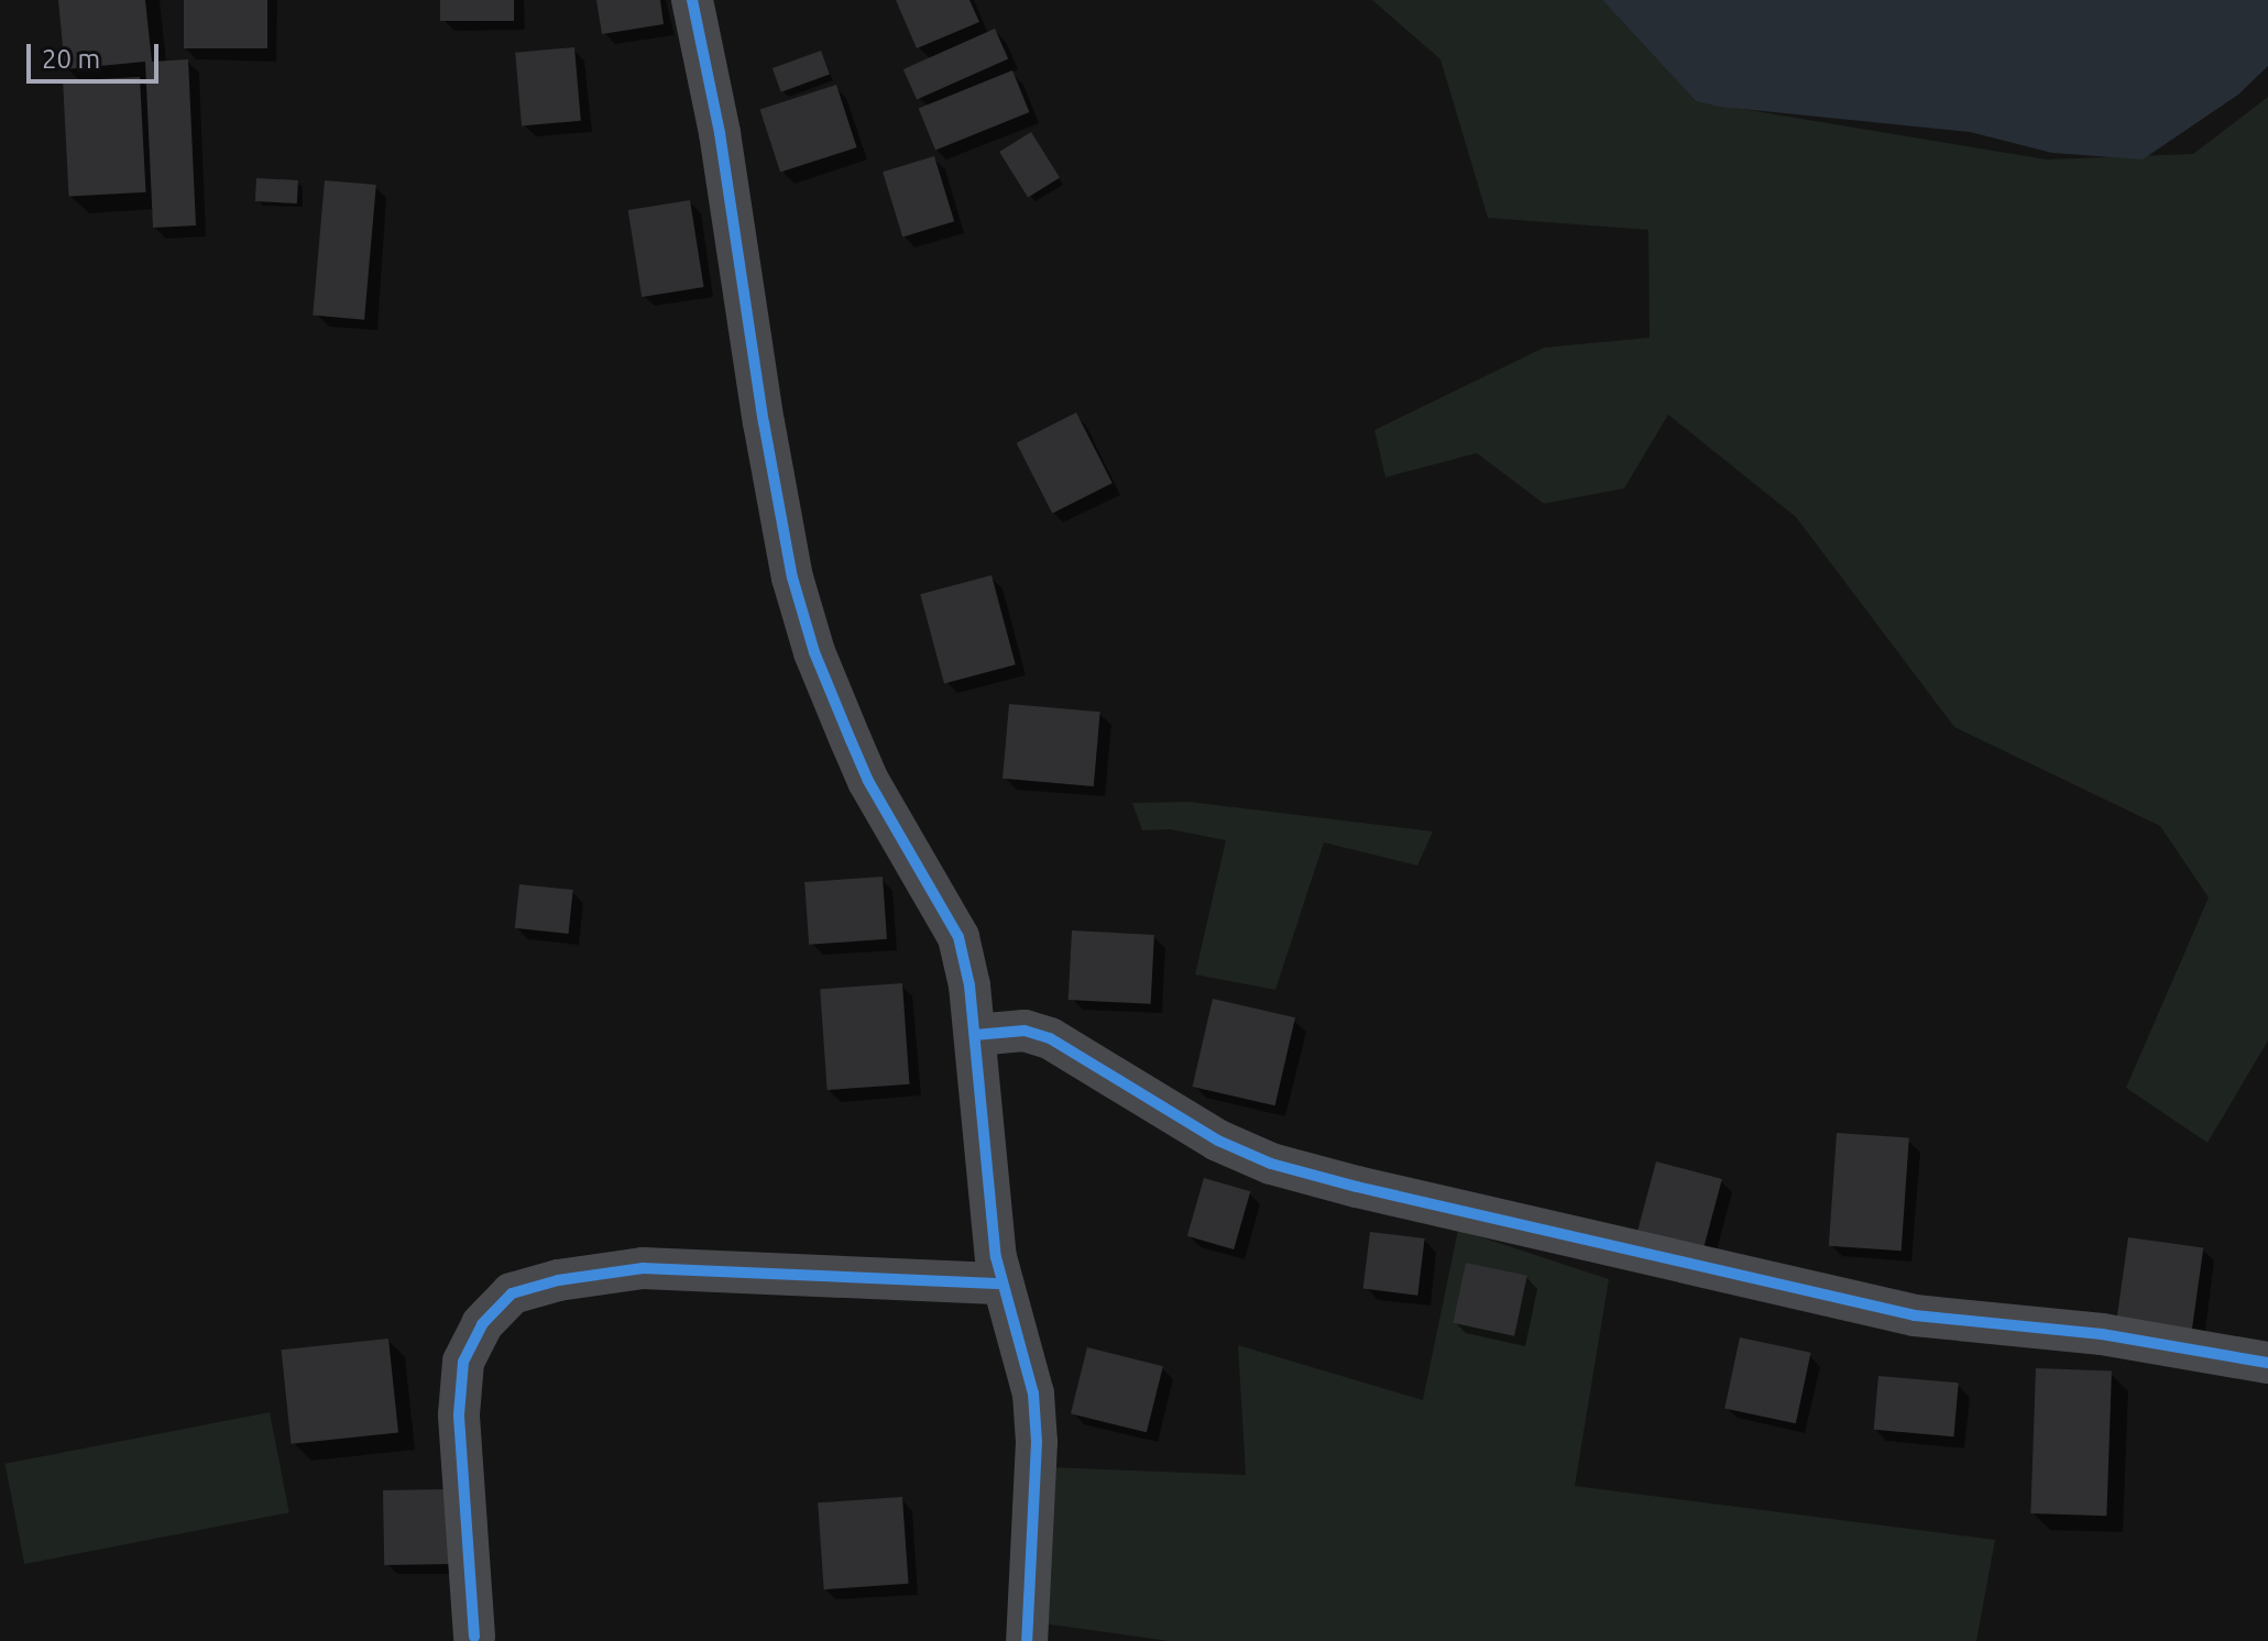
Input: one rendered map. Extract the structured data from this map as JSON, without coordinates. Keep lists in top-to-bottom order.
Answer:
{
  "scale_bar": "20 m"
}
